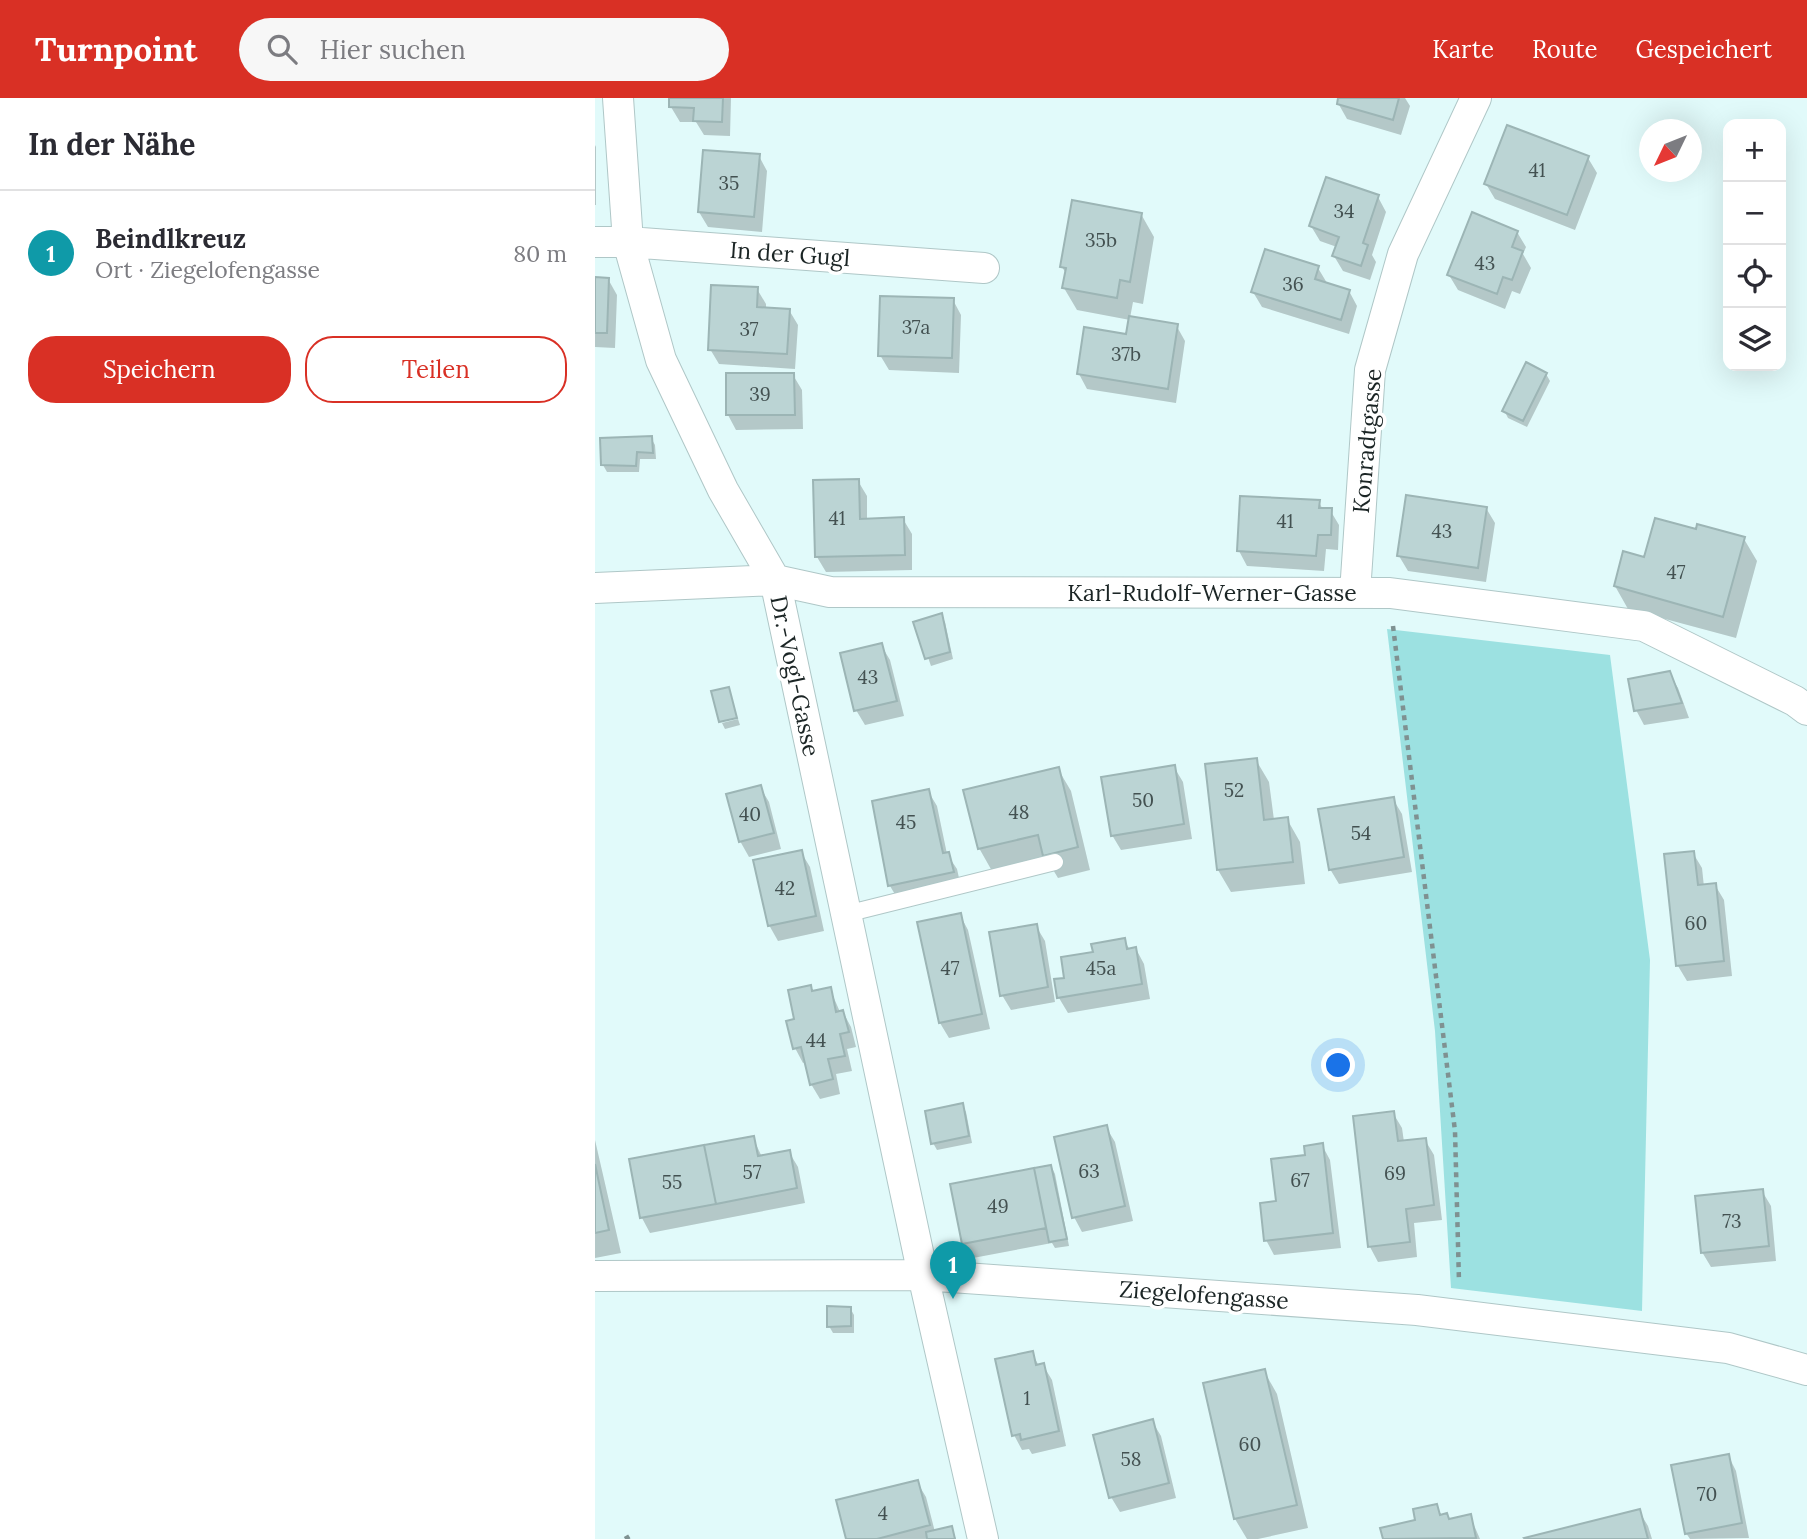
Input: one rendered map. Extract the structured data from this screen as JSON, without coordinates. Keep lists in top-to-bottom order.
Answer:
{
  "streets": {
    "street": [
      "In der Gugl",
      "Konradtgasse",
      "Karl-Rudolf-Werner-Gasse",
      "Dr.-Vogl-Gasse",
      "Ziegelofengasse"
    ]
  },
  "crossings": [
    ["In der Gugl", "Dr.-Vogl-Gasse"],
    ["Konradtgasse", "Karl-Rudolf-Werner-Gasse"],
    ["Karl-Rudolf-Werner-Gasse", "Dr.-Vogl-Gasse"],
    ["Dr.-Vogl-Gasse", "Ziegelofengasse"]
  ],
  "house_numbers": [
    "41",
    "35",
    "34",
    "35b",
    "43",
    "36",
    "37a",
    "37",
    "37b",
    "39",
    "41",
    "41",
    "43",
    "47",
    "43",
    "52",
    "50",
    "48",
    "40",
    "45",
    "54",
    "42",
    "60",
    "47",
    "45a",
    "44",
    "63",
    "57",
    "69",
    "67",
    "55",
    "49",
    "73",
    "1",
    "60",
    "58",
    "70",
    "4"
  ],
  "north": "bottom left",
  "page": {
    "header": "Turnpoint",
    "search": "Hier suchen",
    "nav": ["Karte", "Route", "Gespeichert"],
    "heading": "In der Nähe",
    "map_buttons": ["+", "−"],
    "list": [
      {
        "mark": "1",
        "name": "Beindlkreuz",
        "note": "Ort · Ziegelofengasse",
        "value": "80 m"
      }
    ],
    "buttons": ["Speichern", "Teilen"],
    "pins": "1"
  }
}
